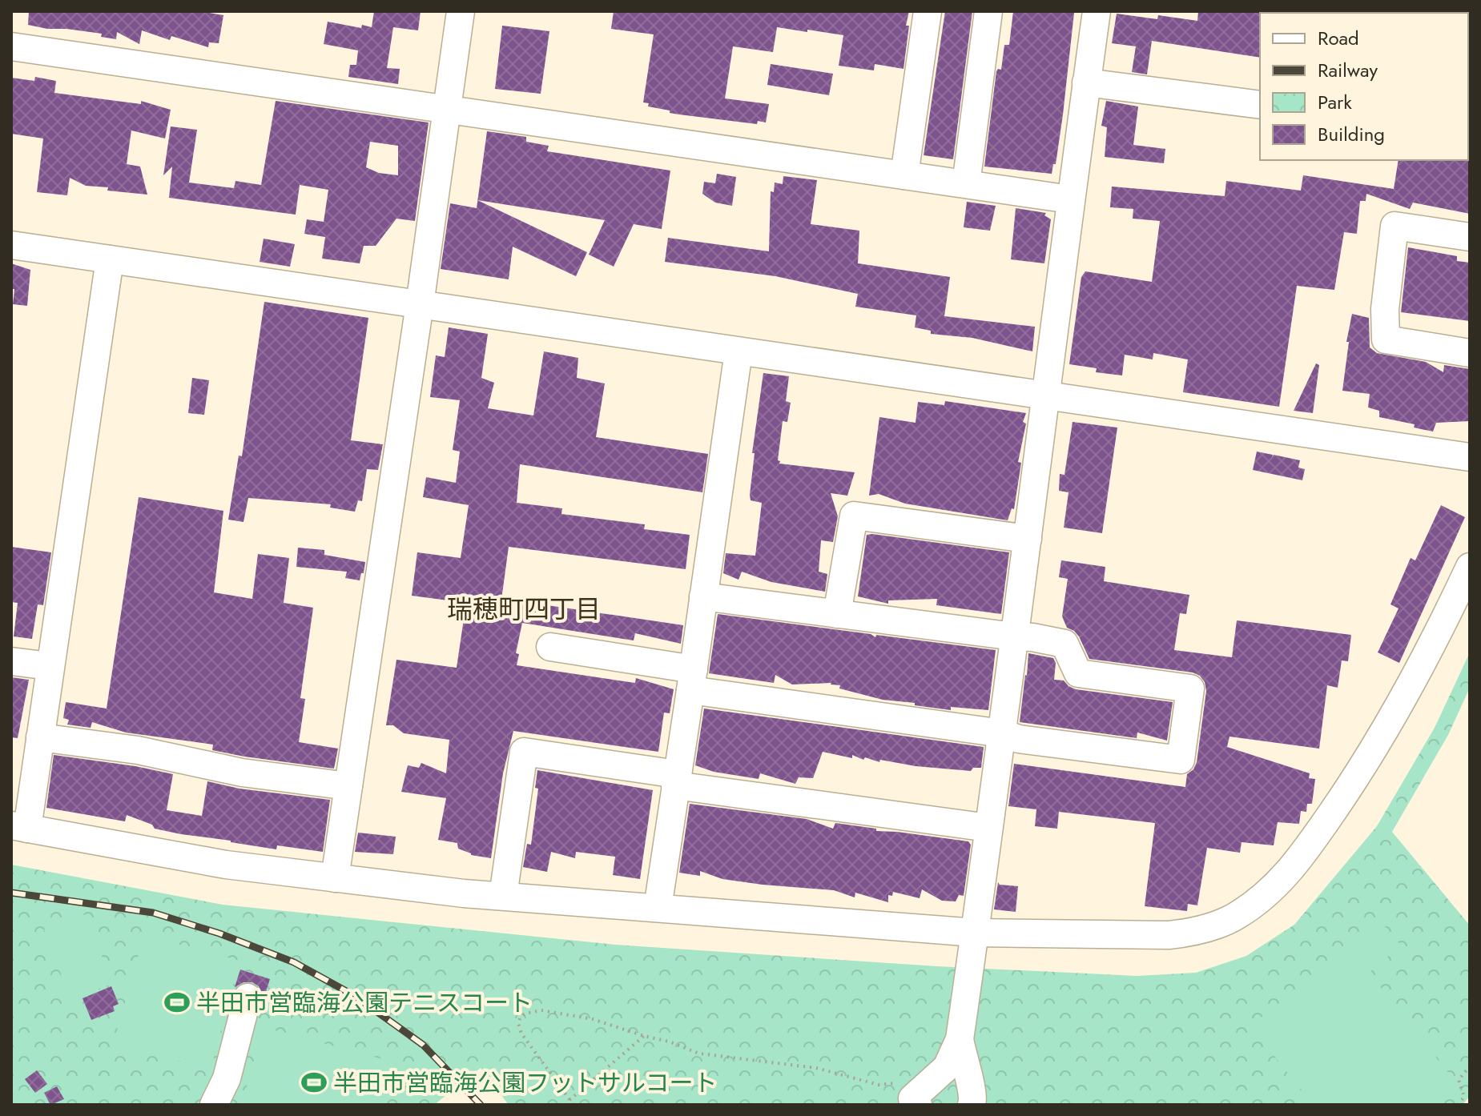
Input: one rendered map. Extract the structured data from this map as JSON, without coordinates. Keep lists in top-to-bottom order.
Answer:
{
  "districts": ["瑞穂町四丁目"],
  "places": {
    "sports": ["半田市営臨海公園テニスコート", "半田市営臨海公園フットサルコート"]
  },
  "legend": [
    "Road",
    "Railway",
    "Park",
    "Building"
  ]
}
